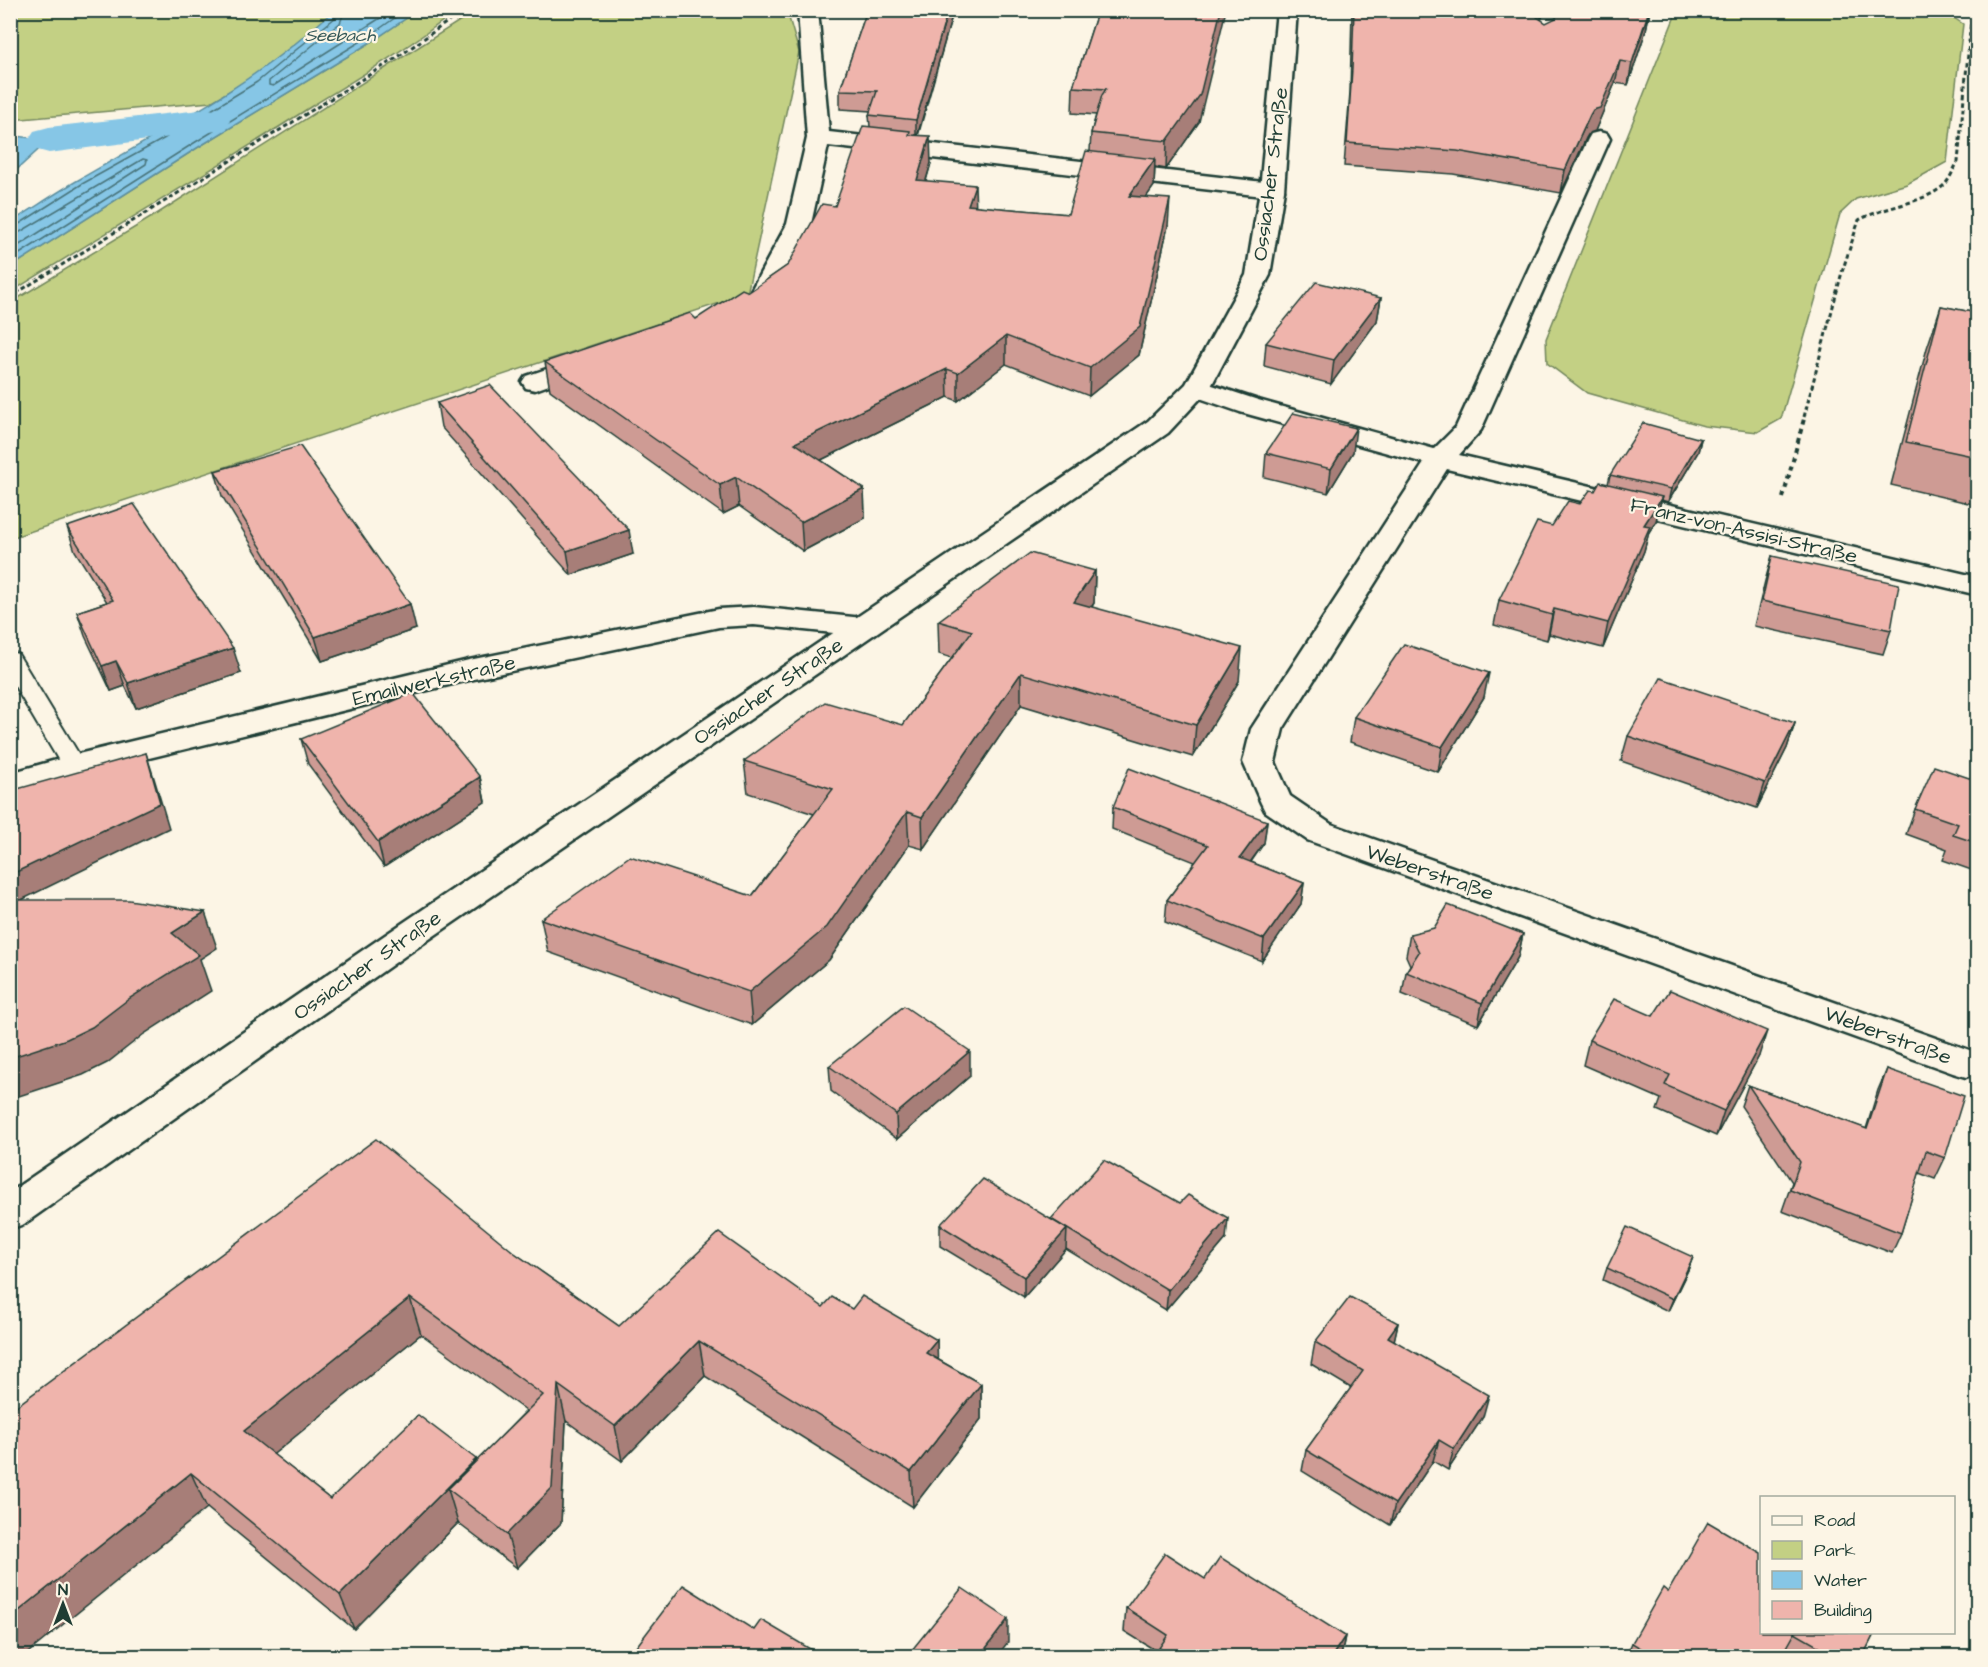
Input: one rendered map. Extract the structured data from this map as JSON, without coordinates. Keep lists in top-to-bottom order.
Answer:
{
  "streets": {
    "street": [
      "Ossiacher Straße",
      "Franz-von-Assisi-Straße",
      "Emailwerkstraße",
      "Weberstraße"
    ]
  },
  "crossings": [
    ["Ossiacher Straße", "Franz-von-Assisi-Straße"],
    ["Ossiacher Straße", "Emailwerkstraße"],
    ["Franz-von-Assisi-Straße", "Weberstraße"]
  ],
  "water": ["Seebach"],
  "legend": [
    "Road",
    "Park",
    "Water",
    "Building"
  ],
  "north": "top"
}
